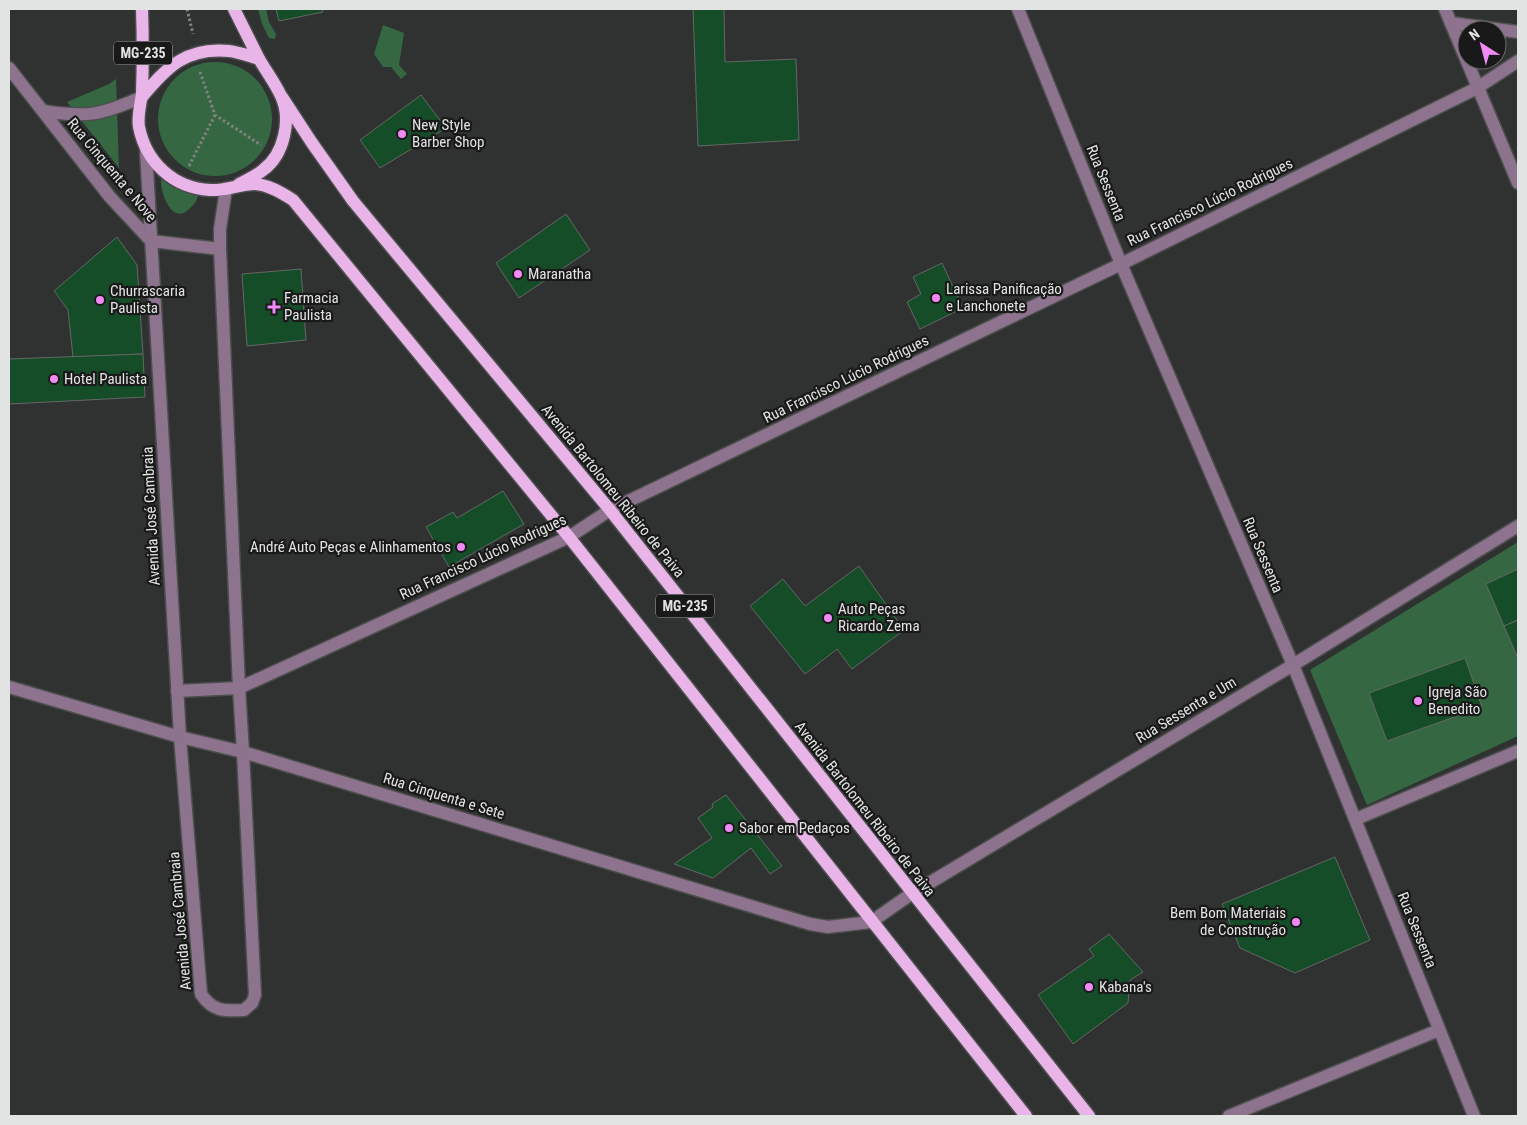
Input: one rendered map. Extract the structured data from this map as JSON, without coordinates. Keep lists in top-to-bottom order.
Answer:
{
  "streets": {
    "main road": ["MG-235", "Avenida Bartolomeu Ribeiro de Paiva"],
    "street": [
      "Rua Cinquenta e Nove",
      "Rua Sessenta",
      "Rua Francisco Lúcio Rodrigues",
      "Avenida José Cambraia",
      "Rua Sessenta e Um",
      "Rua Cinquenta e Sete"
    ]
  },
  "crossings": [
    ["MG-235", "Rua Cinquenta e Nove"],
    ["MG-235", "Rua Francisco Lúcio Rodrigues"],
    ["MG-235", "Avenida Bartolomeu Ribeiro de Paiva"],
    ["MG-235", "Avenida José Cambraia"],
    ["MG-235", "Rua Sessenta e Um"],
    ["MG-235", "Rua Cinquenta e Sete"],
    ["Rua Cinquenta e Nove", "Avenida Bartolomeu Ribeiro de Paiva"],
    ["Rua Cinquenta e Nove", "Avenida José Cambraia"],
    ["Rua Sessenta", "Rua Francisco Lúcio Rodrigues"],
    ["Rua Sessenta", "Rua Sessenta e Um"],
    ["Rua Francisco Lúcio Rodrigues", "Avenida Bartolomeu Ribeiro de Paiva"],
    ["Rua Francisco Lúcio Rodrigues", "Avenida José Cambraia"],
    ["Avenida Bartolomeu Ribeiro de Paiva", "Avenida José Cambraia"],
    ["Avenida Bartolomeu Ribeiro de Paiva", "Rua Sessenta e Um"],
    ["Avenida José Cambraia", "Rua Cinquenta e Sete"],
    ["Rua Sessenta e Um", "Rua Cinquenta e Sete"]
  ],
  "places": {
    "other": [
      "New Style Barber Shop",
      "Maranatha",
      "Larissa Panificação e Lanchonete",
      "Churrascaria Paulista",
      "Hotel Paulista",
      "André Auto Peças e Alinhamentos",
      "Auto Peças Ricardo Zema",
      "Igreja São Benedito",
      "Sabor em Pedaços",
      "Bem Bom Materiais de Construção",
      "Kabana's"
    ],
    "health": ["Farmacia Paulista"]
  },
  "north": "top left"
}
